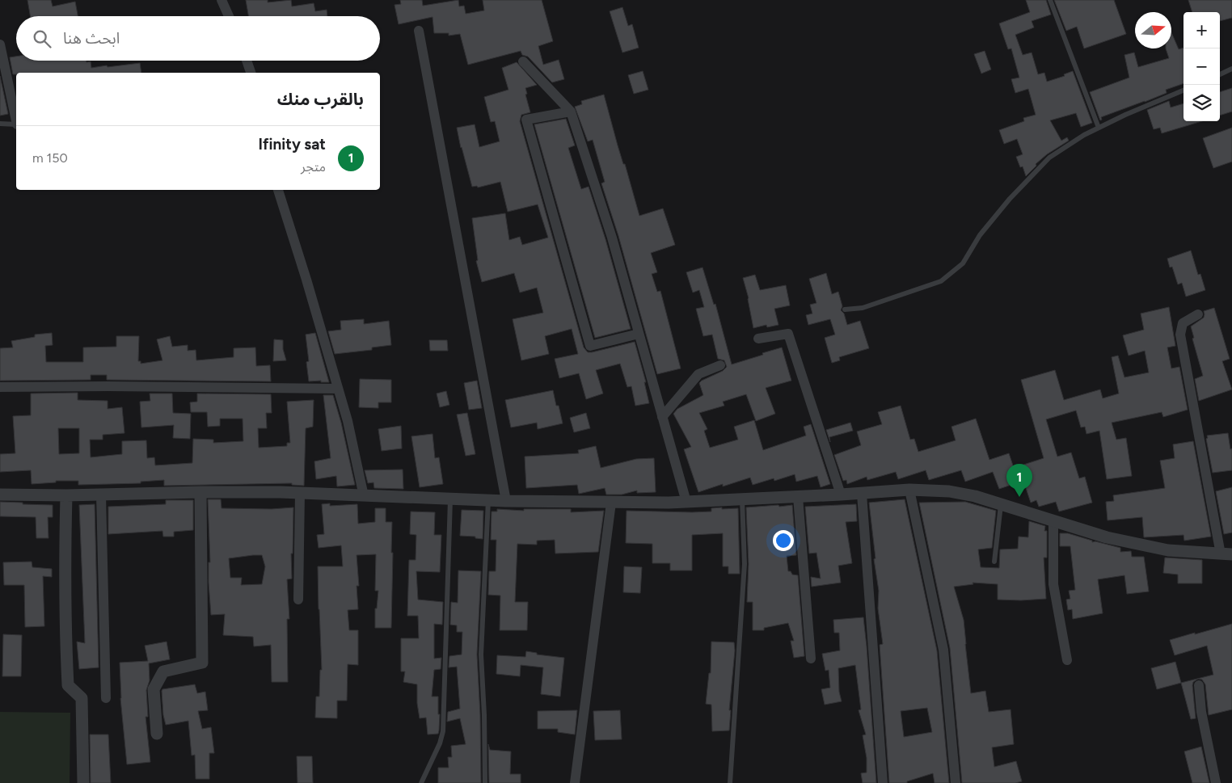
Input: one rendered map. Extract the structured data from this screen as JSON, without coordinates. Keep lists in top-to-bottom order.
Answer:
{
  "north": "right",
  "page": {
    "map_buttons": ["+", "−"],
    "search": "ابحث هنا",
    "heading": "بالقرب منك",
    "list": [
      {
        "mark": "1",
        "name": "Ifinity sat",
        "note": "متجر",
        "value": "150 m"
      }
    ],
    "pins": "1"
  }
}
